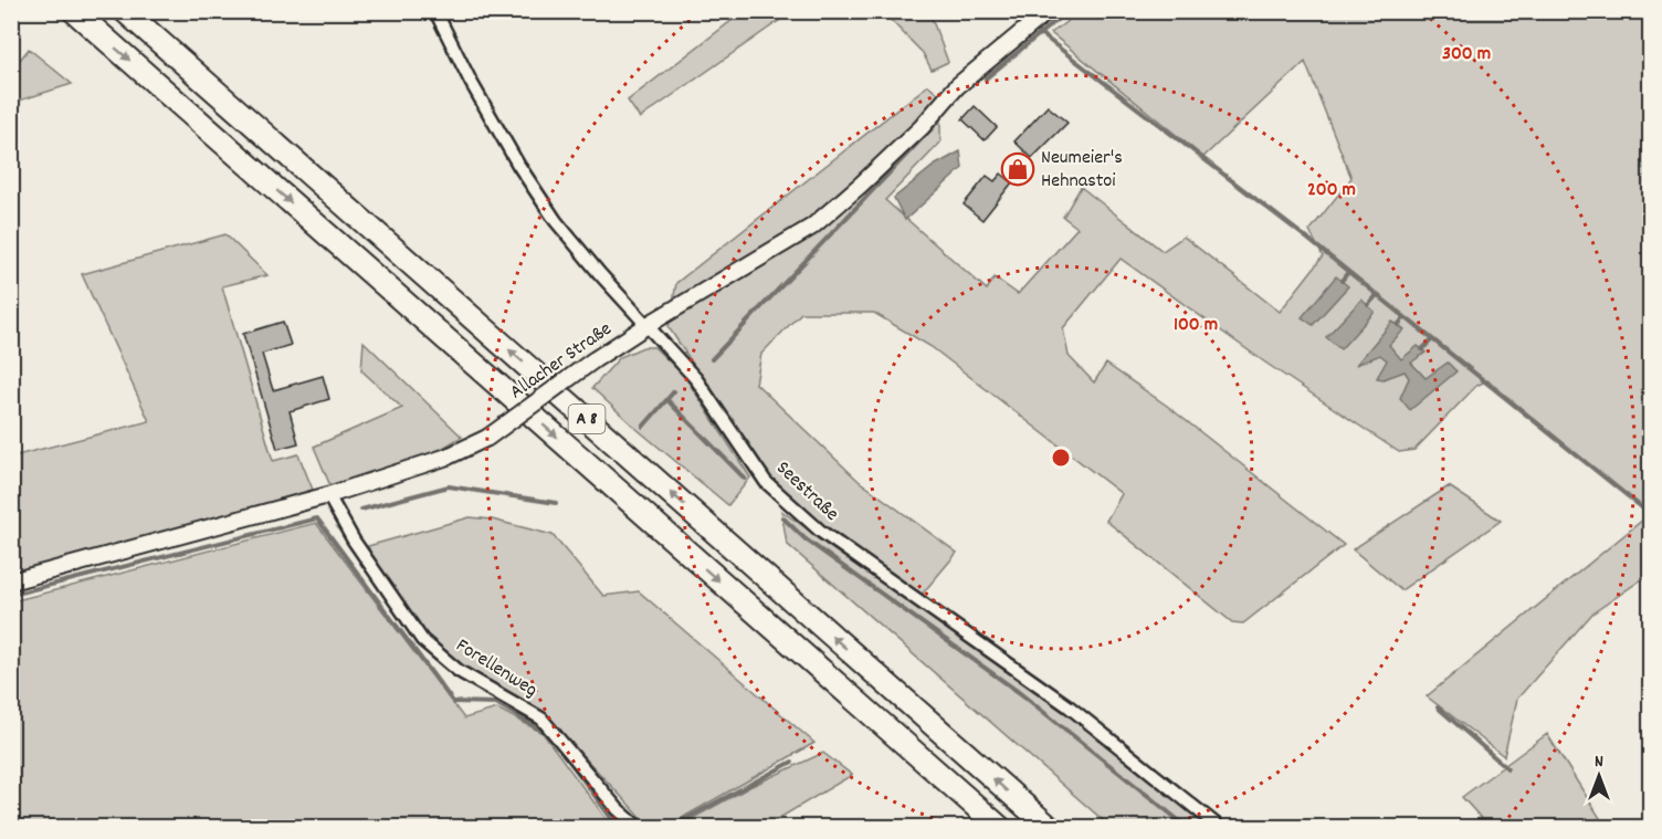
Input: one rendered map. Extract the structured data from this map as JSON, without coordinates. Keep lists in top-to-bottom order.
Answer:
{
  "streets": {
    "highway": ["A 8"],
    "street": ["Allacher Straße", "Seestraße", "Forellenweg"]
  },
  "crossings": [
    ["Allacher Straße", "Seestraße"],
    ["Allacher Straße", "Forellenweg"]
  ],
  "places": {
    "shop": ["Neumeier's Hehnastoi"]
  },
  "north": "top",
  "rings": ["300 m", "200 m", "100 m"]
}
